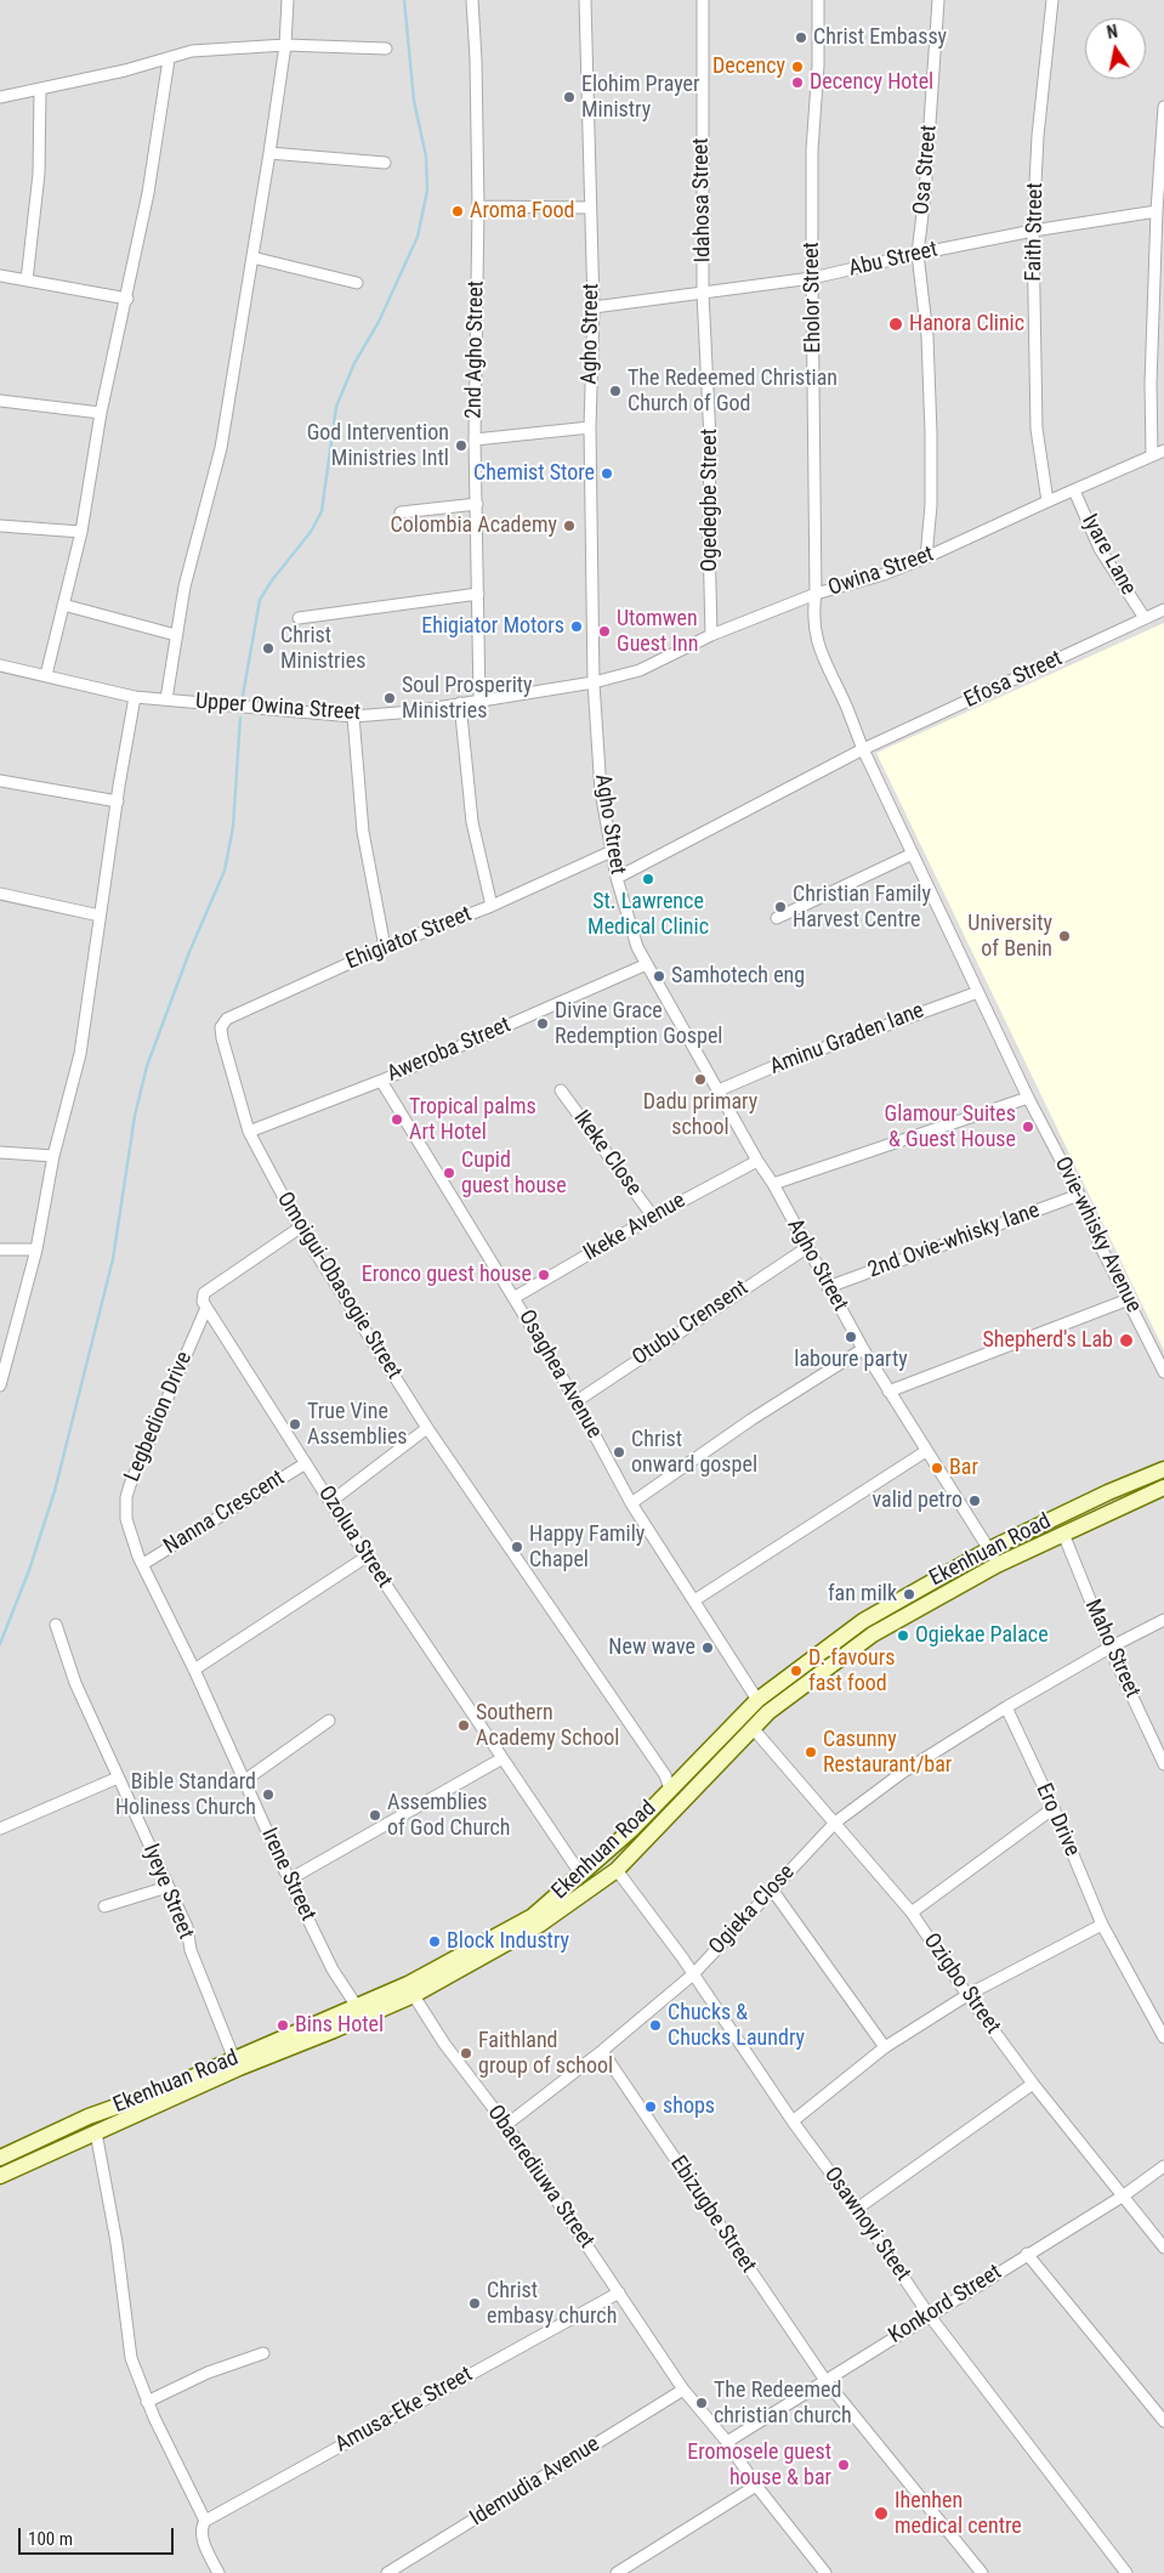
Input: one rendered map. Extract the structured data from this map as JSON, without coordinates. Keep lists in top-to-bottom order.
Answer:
{
  "streets": {
    "main road": ["Ekenhuan Road"],
    "street": [
      "Osa Street",
      "Idahosa Street",
      "Faith Street",
      "Abu Street",
      "Eholor Street",
      "Agho Street",
      "2nd Agho Street",
      "Ogedegbe Street",
      "Iyare Lane",
      "Owina Street",
      "Efosa Street",
      "Upper Owina Street",
      "Ehigiator Street",
      "Aminu Graden lane",
      "Aweroba Street",
      "Ikeke Close",
      "Ikeke Avenue",
      "Ovie-whisky Avenue",
      "2nd Ovie-whisky lane",
      "Omoigui-Obasogie Street",
      "Otubu Crensent",
      "Osaghea Avenue",
      "Legbedion Drive",
      "Nanna Crescent",
      "Ozolua Street",
      "Maho Street",
      "Ero Drive",
      "Irene Street",
      "Iyeye Street",
      "Ogieka Close",
      "Ozigbo Street",
      "Obaerediuwa Street",
      "Ebizugbe Street",
      "Osawnoyi Steet",
      "Konkord Street",
      "Amusa-Eke Street",
      "Idemudia Avenue"
    ]
  },
  "crossings": [
    ["Osa Street", "Abu Street"],
    ["Osa Street", "Owina Street"],
    ["Idahosa Street", "Abu Street"],
    ["Idahosa Street", "Ogedegbe Street"],
    ["Faith Street", "Abu Street"],
    ["Faith Street", "Owina Street"],
    ["Abu Street", "Eholor Street"],
    ["Abu Street", "Agho Street"],
    ["Abu Street", "Ogedegbe Street"],
    ["Eholor Street", "Owina Street"],
    ["Eholor Street", "Efosa Street"],
    ["Eholor Street", "Ovie-whisky Avenue"],
    ["Agho Street", "Owina Street"],
    ["Agho Street", "Efosa Street"],
    ["Agho Street", "Upper Owina Street"],
    ["Agho Street", "Ehigiator Street"],
    ["Agho Street", "Aminu Graden lane"],
    ["Agho Street", "Aweroba Street"],
    ["Agho Street", "Ikeke Avenue"],
    ["Agho Street", "2nd Ovie-whisky lane"],
    ["Agho Street", "Otubu Crensent"],
    ["Agho Street", "Ekenhuan Road"],
    ["2nd Agho Street", "Upper Owina Street"],
    ["Ogedegbe Street", "Owina Street"],
    ["Iyare Lane", "Owina Street"],
    ["Iyare Lane", "Efosa Street"],
    ["Owina Street", "Upper Owina Street"],
    ["Efosa Street", "Ovie-whisky Avenue"],
    ["Ehigiator Street", "Omoigui-Obasogie Street"],
    ["Aminu Graden lane", "Ovie-whisky Avenue"],
    ["Aweroba Street", "Omoigui-Obasogie Street"],
    ["Aweroba Street", "Osaghea Avenue"],
    ["Ikeke Close", "Ikeke Avenue"],
    ["Ikeke Avenue", "Osaghea Avenue"],
    ["Ovie-whisky Avenue", "2nd Ovie-whisky lane"],
    ["Omoigui-Obasogie Street", "Ekenhuan Road"],
    ["Otubu Crensent", "Osaghea Avenue"],
    ["Osaghea Avenue", "Ekenhuan Road"],
    ["Legbedion Drive", "Nanna Crescent"],
    ["Legbedion Drive", "Ozolua Street"],
    ["Legbedion Drive", "Irene Street"],
    ["Nanna Crescent", "Ozolua Street"],
    ["Nanna Crescent", "Irene Street"],
    ["Ozolua Street", "Ekenhuan Road"],
    ["Ekenhuan Road", "Maho Street"],
    ["Ekenhuan Road", "Irene Street"],
    ["Ekenhuan Road", "Iyeye Street"],
    ["Ekenhuan Road", "Ozigbo Street"],
    ["Ekenhuan Road", "Obaerediuwa Street"],
    ["Ekenhuan Road", "Osawnoyi Steet"],
    ["Ero Drive", "Ogieka Close"],
    ["Ogieka Close", "Ozigbo Street"],
    ["Ogieka Close", "Obaerediuwa Street"],
    ["Ogieka Close", "Ebizugbe Street"],
    ["Ogieka Close", "Osawnoyi Steet"],
    ["Ozigbo Street", "Konkord Street"],
    ["Obaerediuwa Street", "Konkord Street"],
    ["Obaerediuwa Street", "Amusa-Eke Street"],
    ["Obaerediuwa Street", "Idemudia Avenue"],
    ["Ebizugbe Street", "Konkord Street"],
    ["Osawnoyi Steet", "Konkord Street"]
  ],
  "places": [
    "Christ Embassy",
    "Decency",
    "Decency Hotel",
    "Elohim Prayer Ministry",
    "Aroma Food",
    "Hanora Clinic",
    "The Redeemed Christian Church of God",
    "God Intervention Ministries Intl",
    "Chemist Store",
    "Colombia Academy",
    "Ehigiator Motors",
    "Utomwen Guest Inn",
    "Christ Ministries",
    "Soul Prosperity Ministries",
    "St. Lawrence Medical Clinic",
    "Christian Family Harvest Centre",
    "University of Benin",
    "Samhotech eng",
    "Divine Grace Redemption Gospel",
    "Dadu primary school",
    "Tropical palms Art Hotel",
    "Glamour Suites & Guest House",
    "Cupid guest house",
    "Eronco guest house",
    "laboure party",
    "Shepherd's Lab",
    "True Vine Assemblies",
    "Christ onward gospel",
    "Bar",
    "valid petro",
    "Happy Family Chapel",
    "fan milk",
    "Ogiekae Palace",
    "New wave",
    "D. favours fast food",
    "Southern Academy School",
    "Casunny Restaurant/bar",
    "Bible Standard Holiness Church",
    "Assemblies of God Church",
    "Block Industry",
    "Bins Hotel",
    "Chucks & Chucks Laundry",
    "Faithland group of school",
    "shops",
    "Christ embasy church",
    "The Redeemed christian church",
    "Eromosele guest house & bar",
    "Ihenhen medical centre"
  ],
  "scale_bar": "100 m",
  "north": "top"
}
